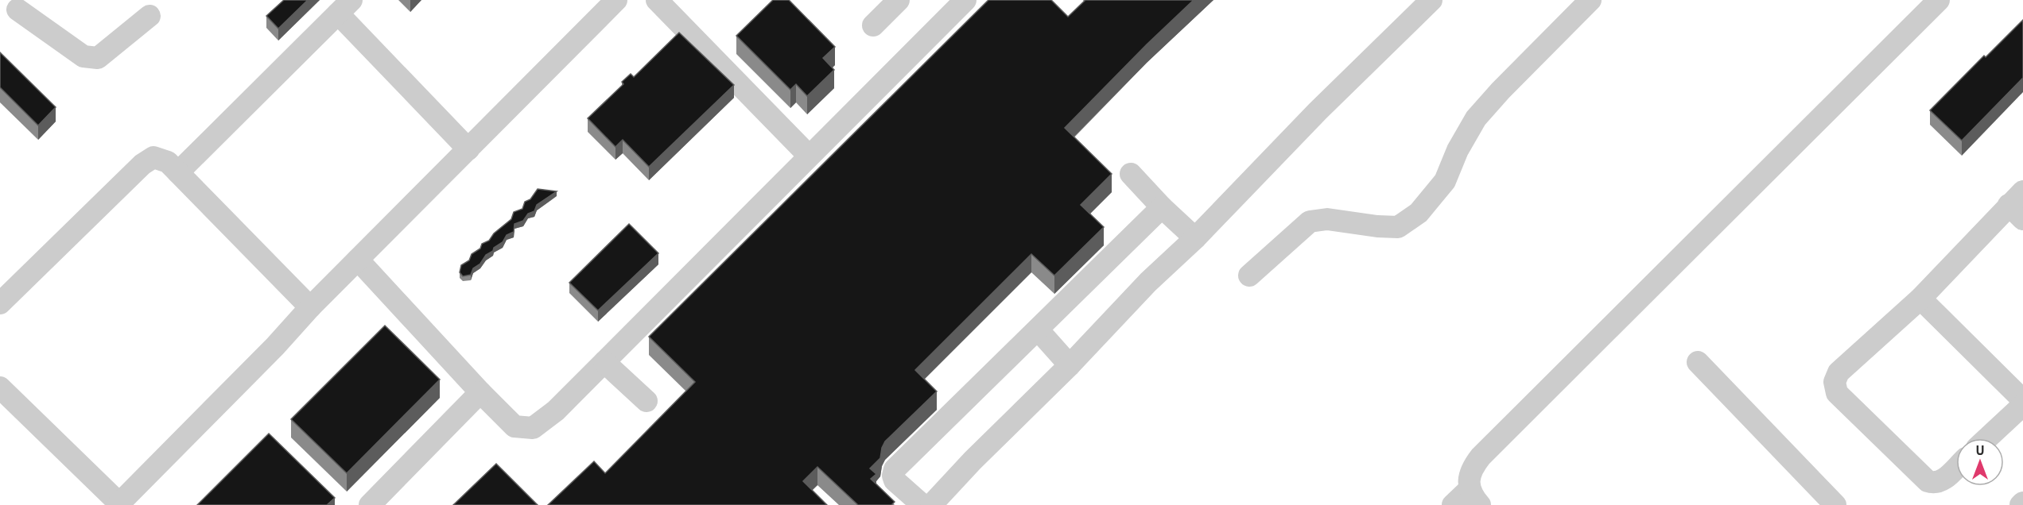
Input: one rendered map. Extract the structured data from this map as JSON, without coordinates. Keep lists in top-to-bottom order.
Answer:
{
  "north": "top"
}
